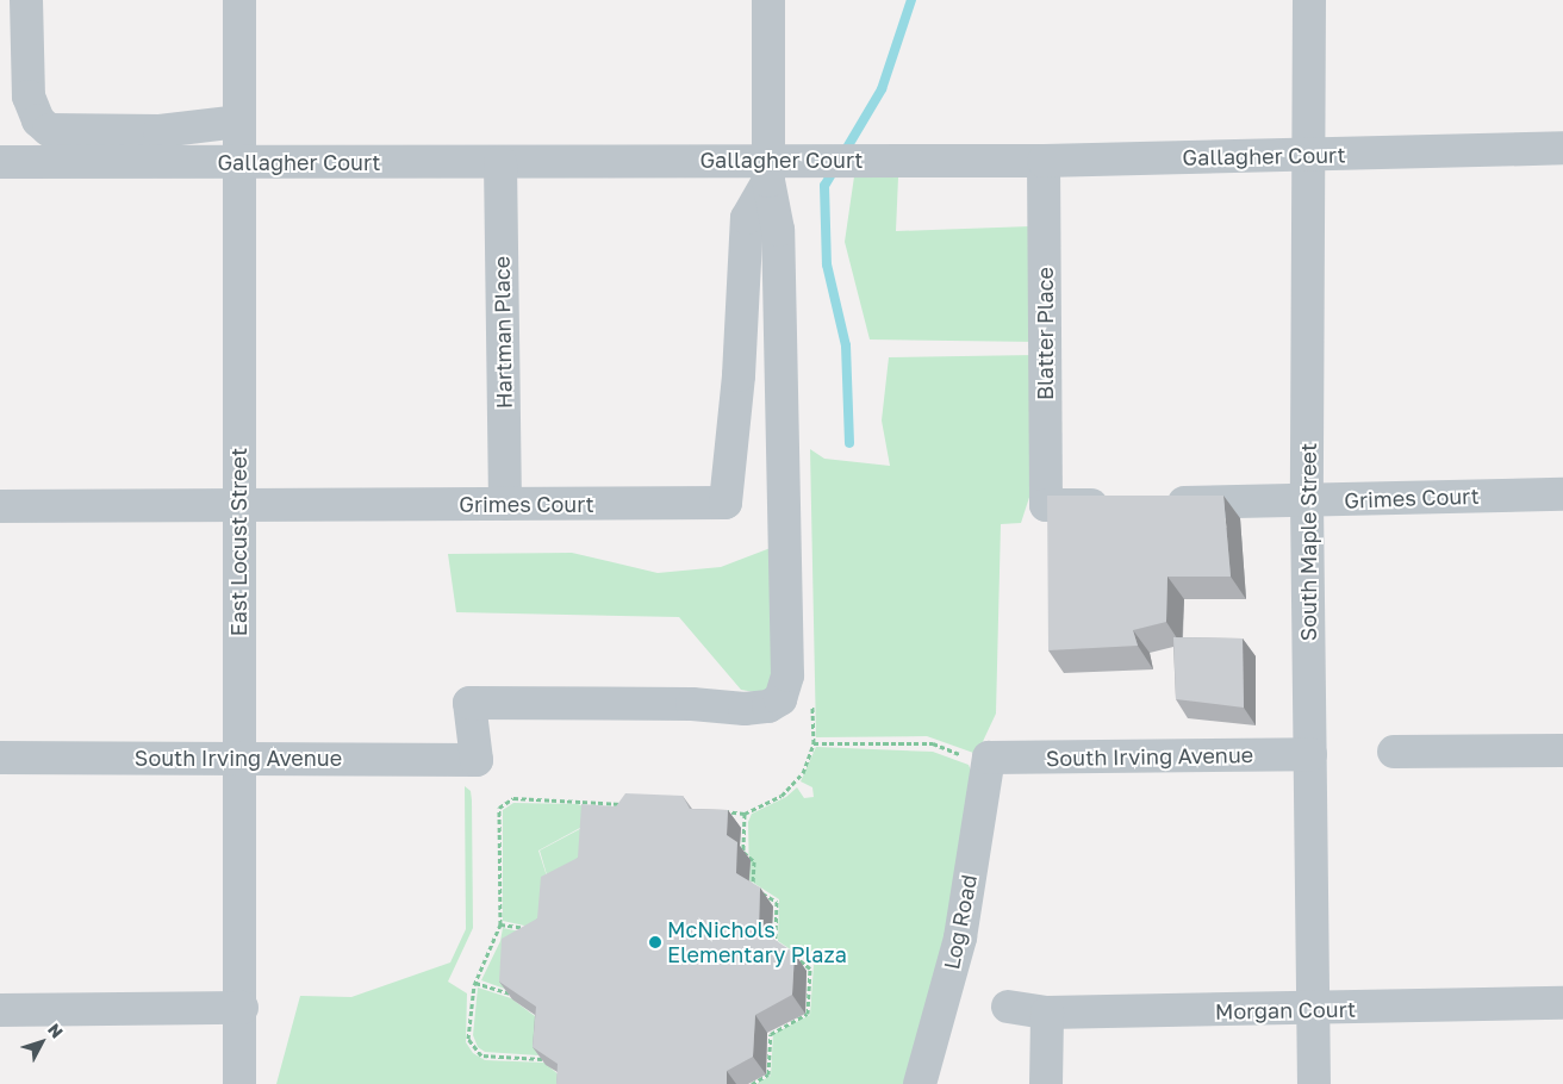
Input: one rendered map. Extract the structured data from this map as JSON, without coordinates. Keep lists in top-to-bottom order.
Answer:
{
  "streets": {
    "street": [
      "Gallagher Court",
      "Hartman Place",
      "Blatter Place",
      "Grimes Court",
      "East Locust Street",
      "South Maple Street",
      "South Irving Avenue",
      "Log Road",
      "Morgan Court"
    ]
  },
  "crossings": [
    ["Gallagher Court", "Hartman Place"],
    ["Gallagher Court", "Blatter Place"],
    ["Gallagher Court", "Grimes Court"],
    ["Gallagher Court", "East Locust Street"],
    ["Gallagher Court", "South Maple Street"],
    ["Gallagher Court", "South Irving Avenue"],
    ["Hartman Place", "Grimes Court"],
    ["Grimes Court", "East Locust Street"],
    ["Grimes Court", "South Maple Street"],
    ["Grimes Court", "South Irving Avenue"],
    ["East Locust Street", "South Irving Avenue"],
    ["South Maple Street", "South Irving Avenue"],
    ["South Maple Street", "Morgan Court"],
    ["South Irving Avenue", "Log Road"]
  ],
  "places": ["McNichols Elementary Plaza"],
  "north": "top right"
}
